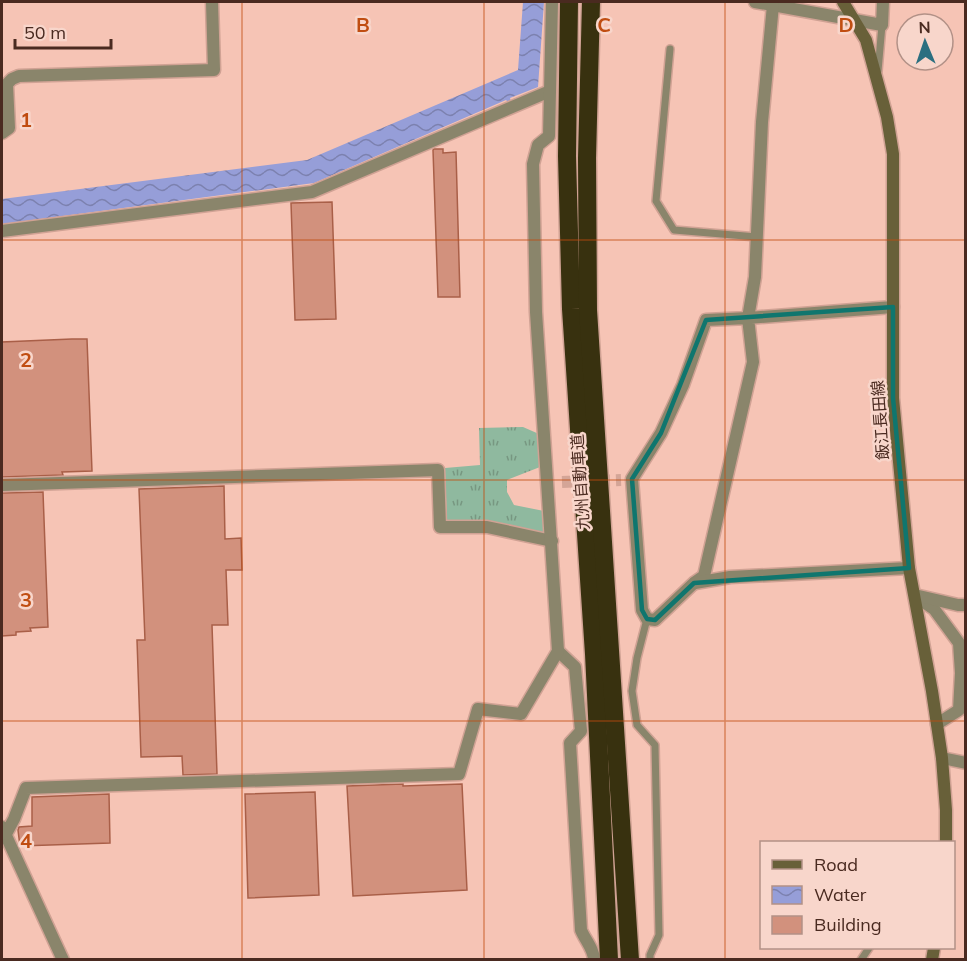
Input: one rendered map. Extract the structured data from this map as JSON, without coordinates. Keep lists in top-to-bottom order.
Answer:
{
  "streets": {
    "highway": ["九州自動車道"],
    "main road": ["飯江長田線"]
  },
  "legend": ["Road", "Water", "Building"],
  "scale_bar": "50 m",
  "north": "top",
  "grid": {
    "columns": ["B", "C", "D"],
    "rows": [
      "1",
      "2",
      "3",
      "4"
    ]
  }
}
